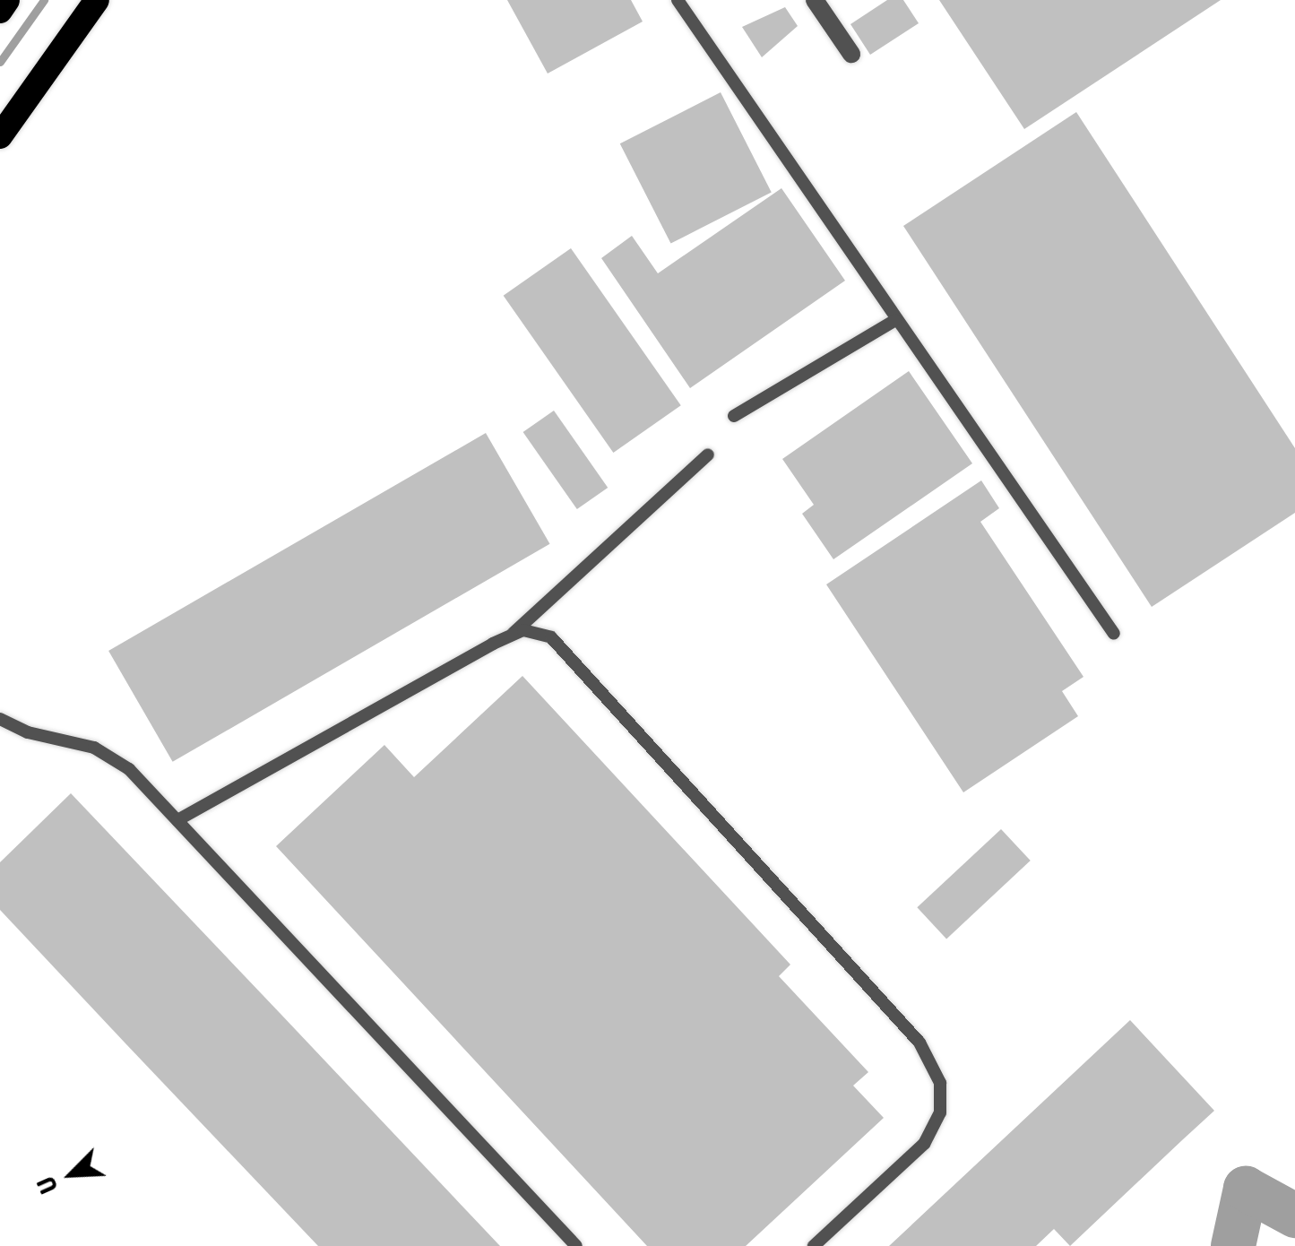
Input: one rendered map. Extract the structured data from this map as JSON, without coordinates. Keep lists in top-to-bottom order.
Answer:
{
  "north": "bottom left"
}
